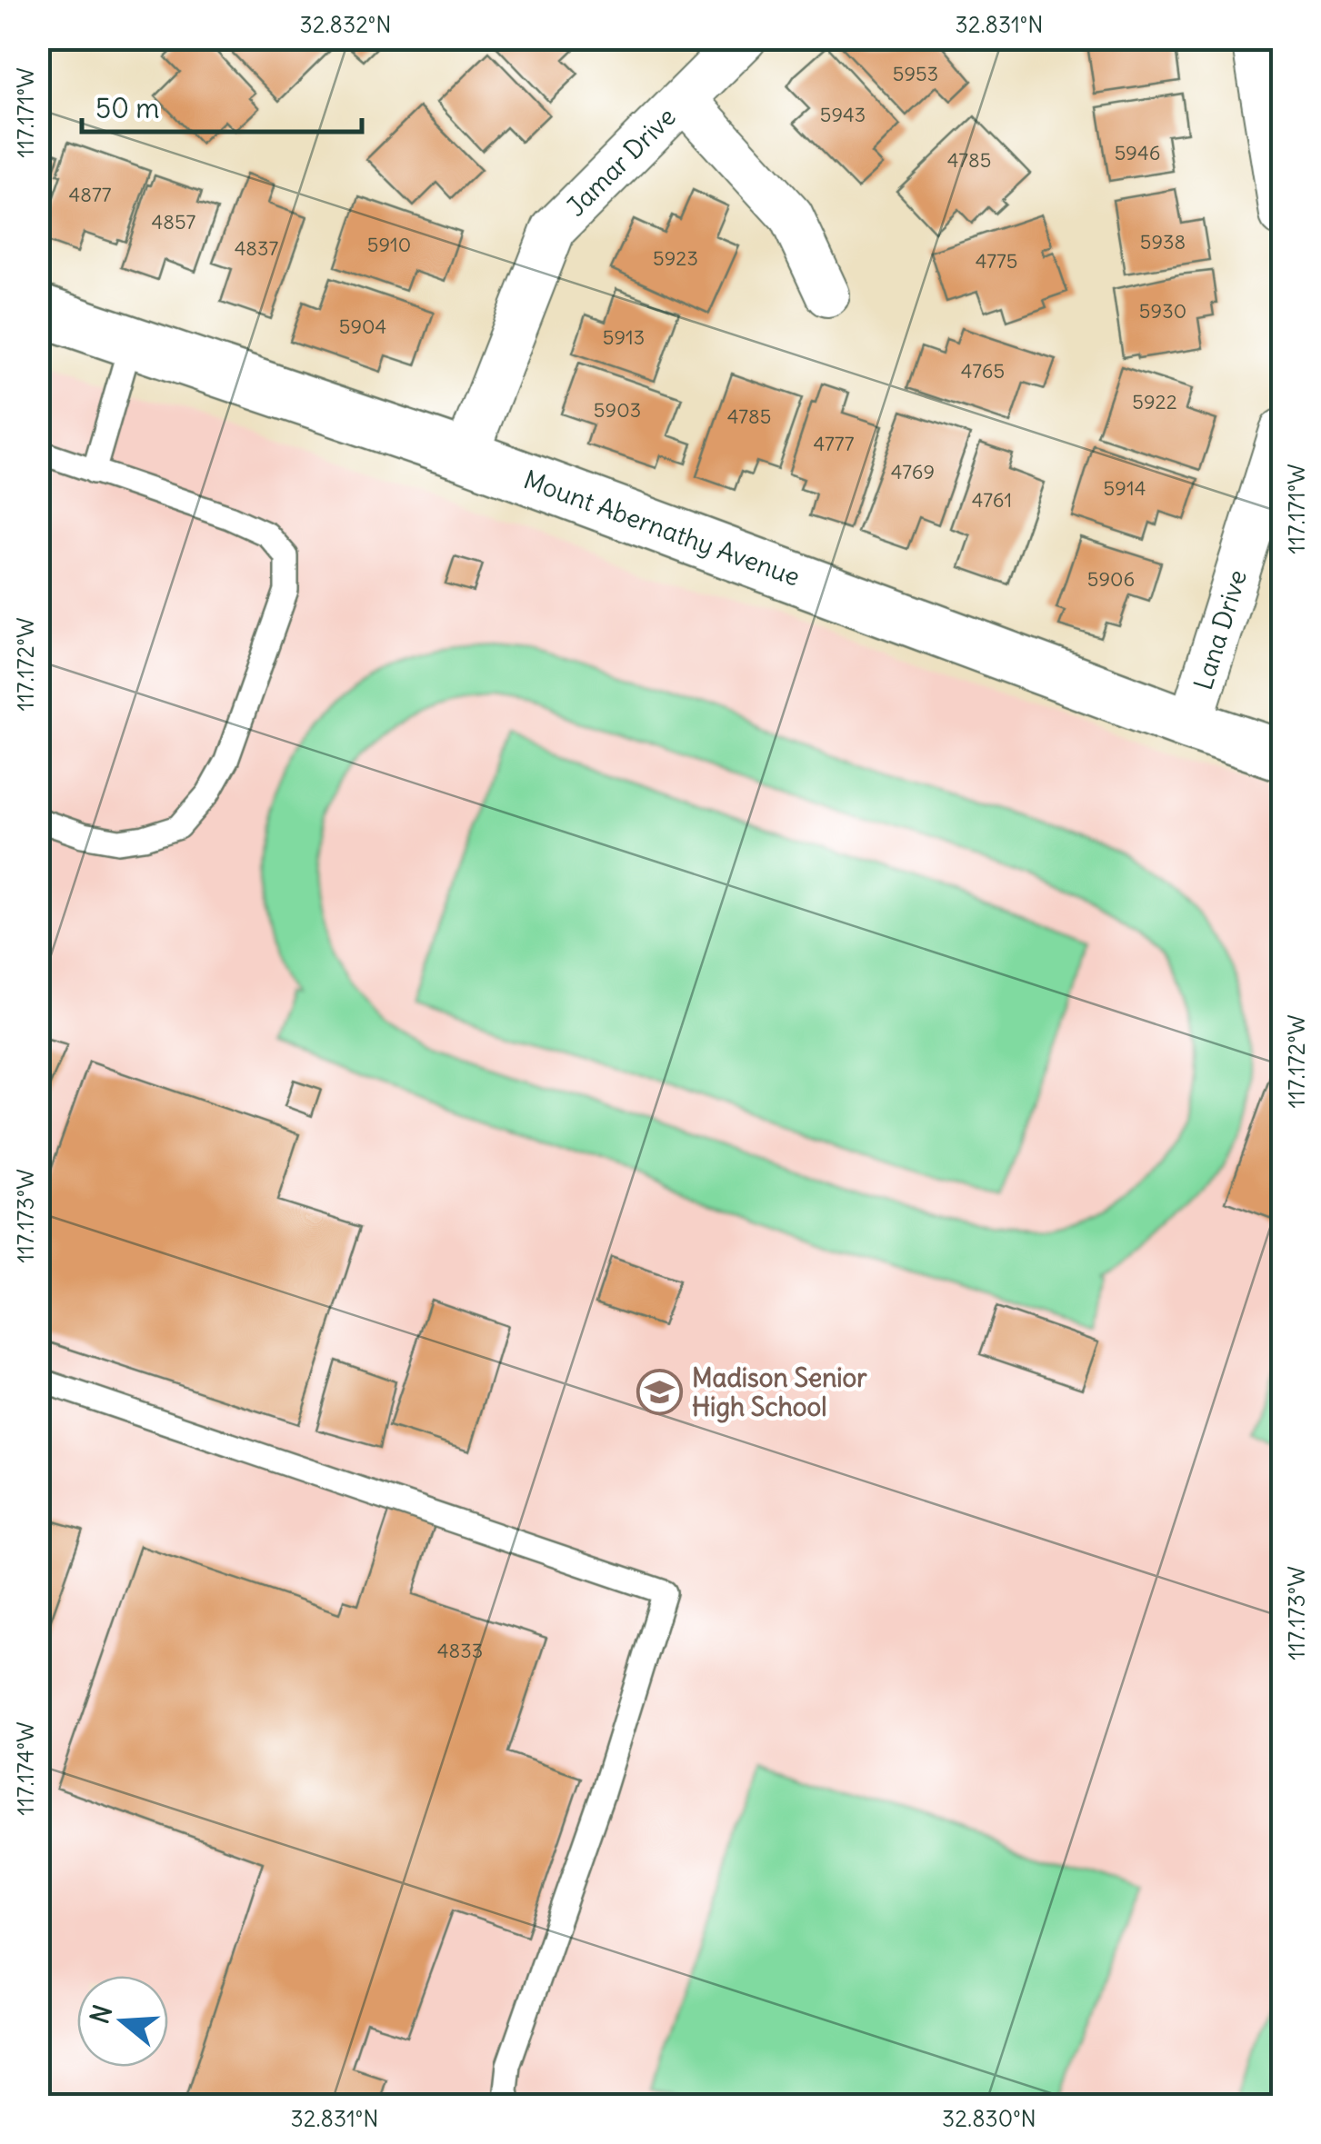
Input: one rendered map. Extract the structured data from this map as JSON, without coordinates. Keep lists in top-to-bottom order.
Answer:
{
  "streets": {
    "street": ["Jamar Drive", "Mount Abernathy Avenue", "Lana Drive"]
  },
  "crossings": [
    ["Jamar Drive", "Mount Abernathy Avenue"],
    ["Mount Abernathy Avenue", "Lana Drive"]
  ],
  "places": {
    "school or university": ["Madison Senior High School"]
  },
  "house_numbers": [
    "5953",
    "5943",
    "5946",
    "4785",
    "4877",
    "4857",
    "5938",
    "5910",
    "4837",
    "5923",
    "4775",
    "5930",
    "5904",
    "5913",
    "4765",
    "5922",
    "5903",
    "4785",
    "4777",
    "4769",
    "5914",
    "4761",
    "5906",
    "4833"
  ],
  "scale_bar": "50 m",
  "north": "left",
  "coordinates": [
    "32.832°N",
    "32.831°N",
    "117.171°W",
    "117.172°W",
    "117.173°W",
    "117.174°W",
    "32.830°N"
  ]
}
